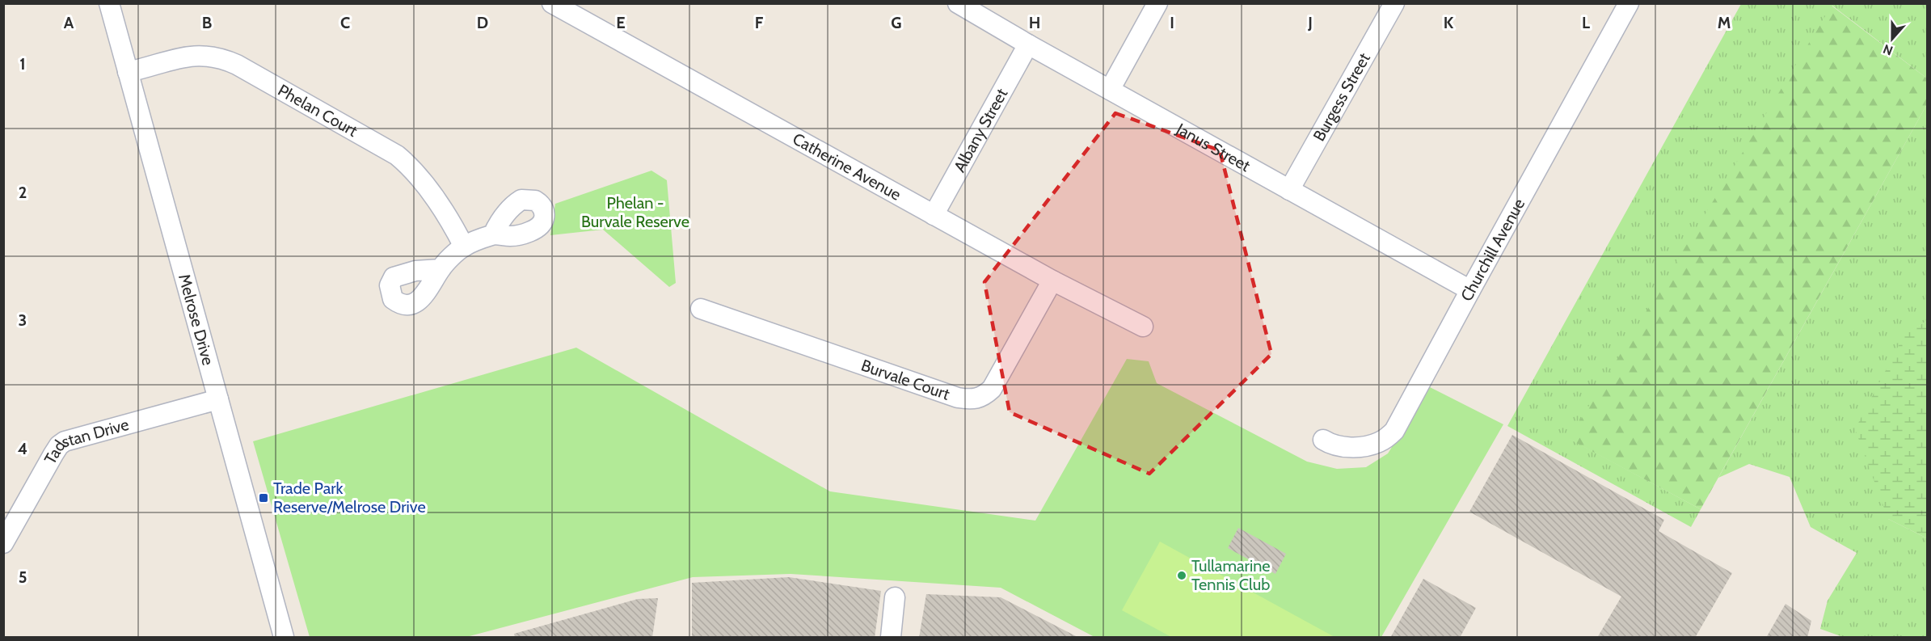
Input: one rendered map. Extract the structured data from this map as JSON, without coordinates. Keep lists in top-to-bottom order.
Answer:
{
  "streets": {
    "street": [
      "Burgess Street",
      "Phelan Court",
      "Albany Street",
      "Janus Street",
      "Catherine Avenue",
      "Churchill Avenue",
      "Melrose Drive",
      "Burvale Court",
      "Tadstan Drive"
    ]
  },
  "crossings": [
    ["Burgess Street", "Janus Street"],
    ["Phelan Court", "Melrose Drive"],
    ["Albany Street", "Janus Street"],
    ["Albany Street", "Catherine Avenue"],
    ["Janus Street", "Churchill Avenue"],
    ["Catherine Avenue", "Burvale Court"],
    ["Melrose Drive", "Tadstan Drive"]
  ],
  "parks": ["Phelan - Burvale Reserve"],
  "places": {
    "transit": ["Trade Park Reserve/Melrose Drive"],
    "other": ["Tullamarine Tennis Club"]
  },
  "north": "bottom",
  "grid": {
    "columns": [
      "A",
      "B",
      "C",
      "D",
      "E",
      "F",
      "G",
      "H",
      "I",
      "J",
      "K",
      "L",
      "M"
    ],
    "rows": [
      "1",
      "2",
      "3",
      "4",
      "5"
    ]
  }
}
